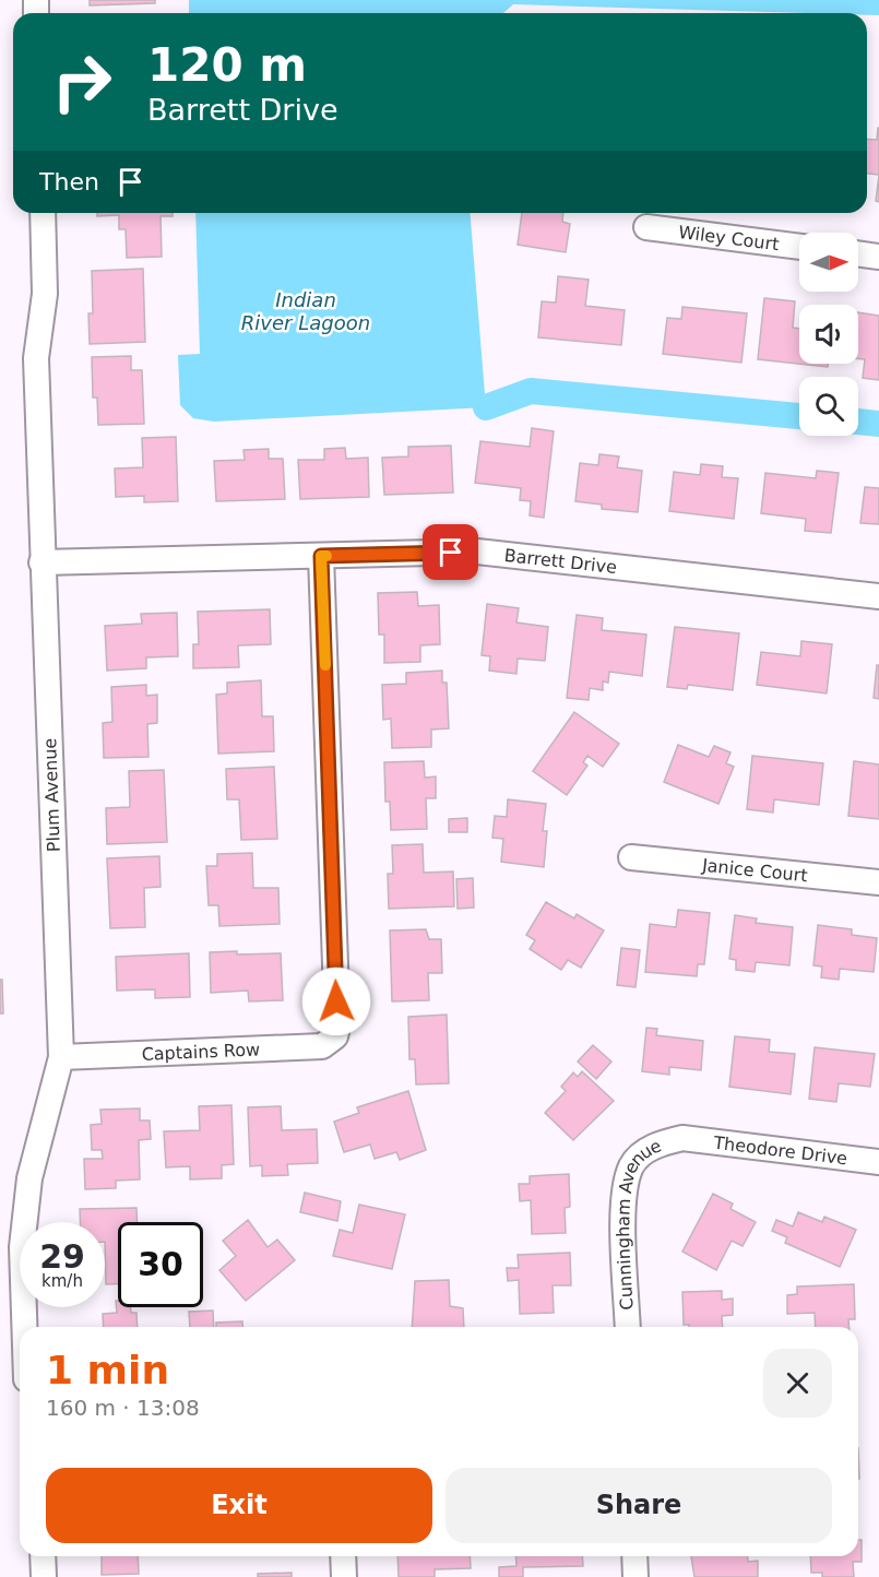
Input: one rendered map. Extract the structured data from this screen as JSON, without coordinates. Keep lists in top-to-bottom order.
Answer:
{
  "streets": {
    "street": [
      "Wiley Court",
      "Barrett Drive",
      "Plum Avenue",
      "Janice Court",
      "Captains Row",
      "Theodore Drive",
      "Cunningham Avenue"
    ]
  },
  "crossings": [
    ["Barrett Drive", "Plum Avenue"],
    ["Barrett Drive", "Captains Row"],
    ["Plum Avenue", "Captains Row"],
    ["Theodore Drive", "Cunningham Avenue"]
  ],
  "water": ["Indian River Lagoon"],
  "north": "right",
  "page": {
    "turn": ["120 m", "Barrett Drive"],
    "then": "Then",
    "speed": "29 km/h",
    "limit": "30",
    "heading": ["1 min", "160 m · 13:08"],
    "buttons": ["Exit", "Share"]
  }
}
